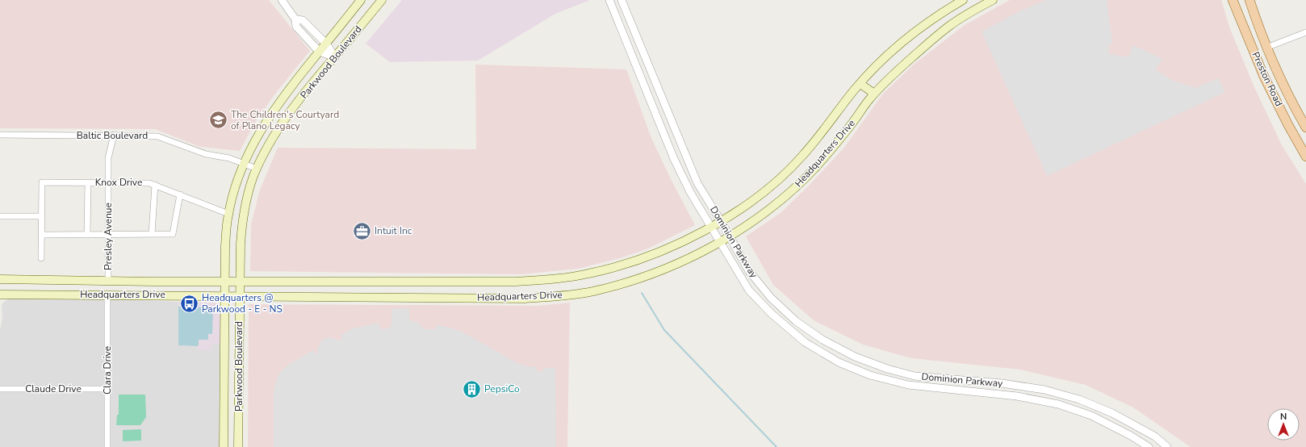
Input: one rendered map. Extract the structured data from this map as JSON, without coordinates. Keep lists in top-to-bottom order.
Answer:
{
  "streets": {
    "main road": ["Parkwood Boulevard", "Preston Road", "Headquarters Drive"],
    "street": [
      "Baltic Boulevard",
      "Knox Drive",
      "Presley Avenue",
      "Dominion Parkway",
      "Clara Drive",
      "Claude Drive"
    ]
  },
  "crossings": [
    ["Parkwood Boulevard", "Baltic Boulevard"],
    ["Parkwood Boulevard", "Headquarters Drive"],
    ["Parkwood Boulevard", "Knox Drive"],
    ["Baltic Boulevard", "Presley Avenue"],
    ["Headquarters Drive", "Presley Avenue"],
    ["Headquarters Drive", "Dominion Parkway"],
    ["Headquarters Drive", "Clara Drive"],
    ["Knox Drive", "Presley Avenue"],
    ["Clara Drive", "Claude Drive"]
  ],
  "places": {
    "school or university": ["The Children's Courtyard of Plano Legacy"],
    "office": ["Intuit Inc"],
    "bus stop": ["Headquarters @ Parkwood - E - NS"],
    "building": ["PepsiCo"]
  },
  "north": "top"
}
